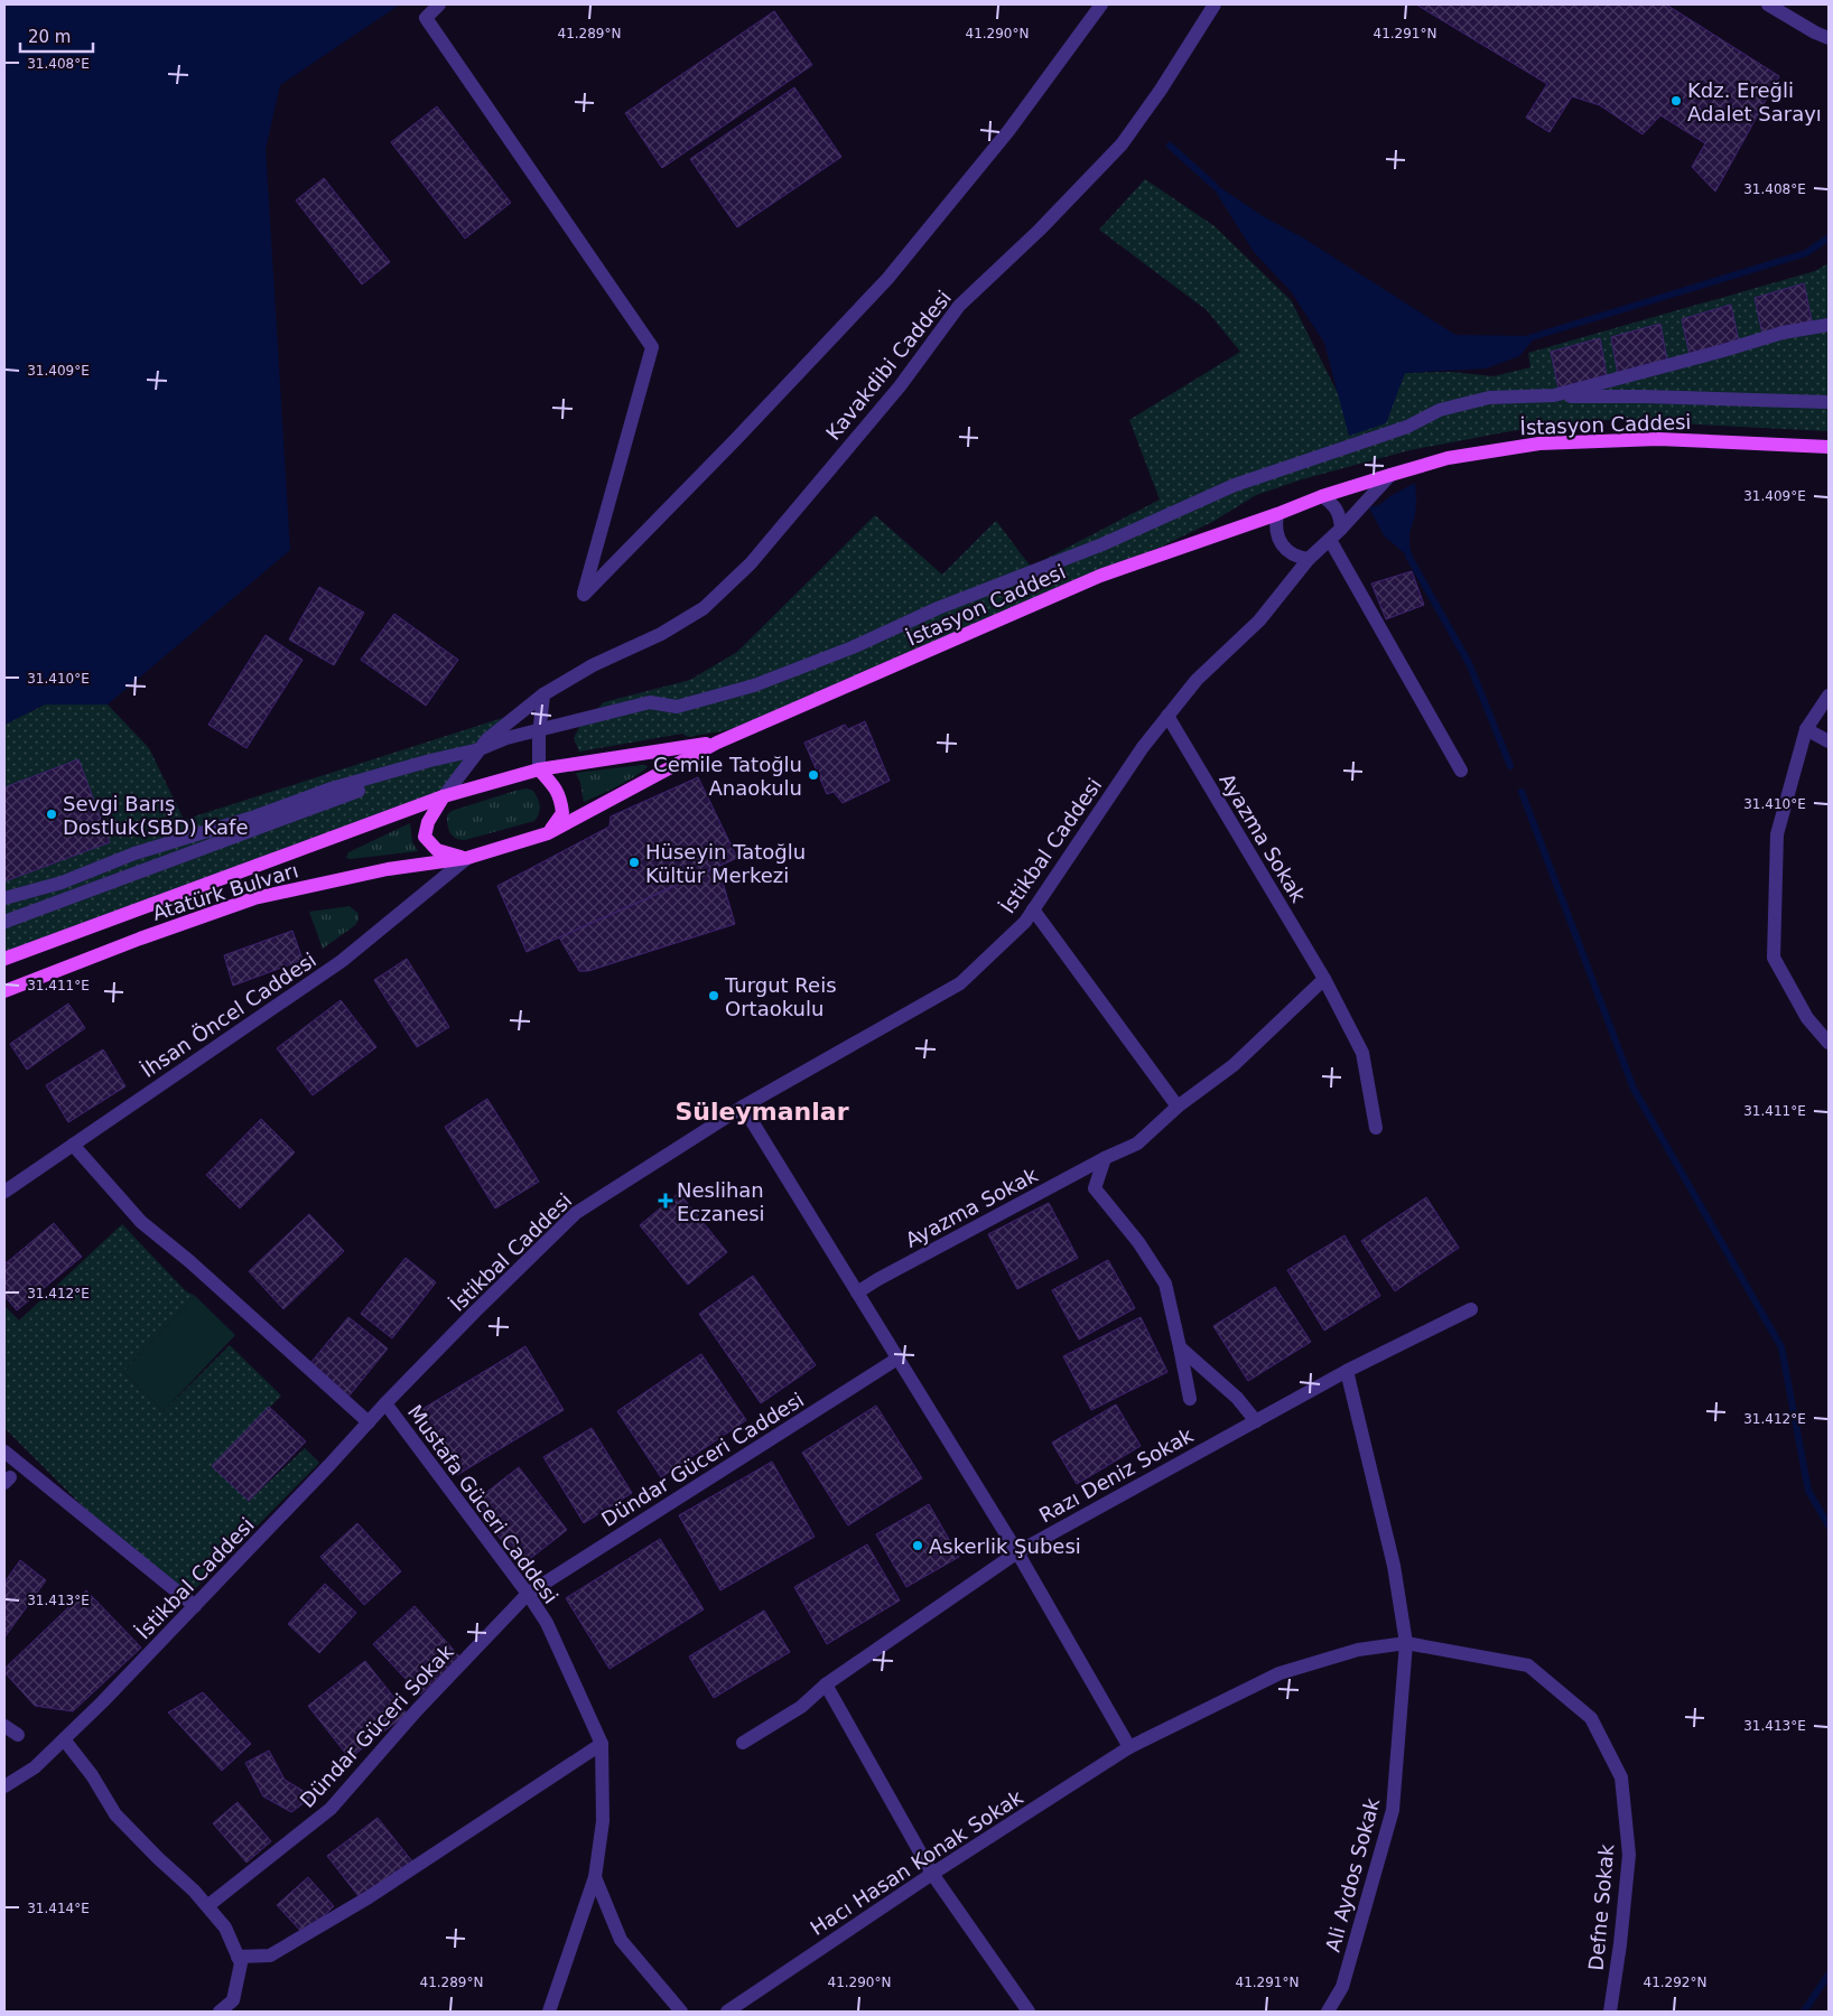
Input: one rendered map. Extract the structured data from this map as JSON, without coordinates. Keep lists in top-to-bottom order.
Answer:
{
  "streets": {
    "main road": ["İstasyon Caddesi", "Atatürk Bulvarı"],
    "street": [
      "Kavakdibi Caddesi",
      "Ayazma Sokak",
      "İstikbal Caddesi",
      "İhsan Öncel Caddesi",
      "Dündar Güceri Caddesi",
      "Razı Deniz Sokak",
      "Mustafa Güceri Caddesi",
      "Dündar Güceri Sokak",
      "Hacı Hasan Konak Sokak",
      "Ali Aydos Sokak",
      "Defne Sokak"
    ]
  },
  "crossings": [
    ["Kavakdibi Caddesi", "Atatürk Bulvarı"],
    ["İstasyon Caddesi", "İstikbal Caddesi"],
    ["İstasyon Caddesi", "Atatürk Bulvarı"],
    ["Ayazma Sokak", "İstikbal Caddesi"],
    ["İstikbal Caddesi", "Mustafa Güceri Caddesi"],
    ["Atatürk Bulvarı", "İhsan Öncel Caddesi"],
    ["Dündar Güceri Caddesi", "Mustafa Güceri Caddesi"],
    ["Dündar Güceri Caddesi", "Dündar Güceri Sokak"],
    ["Razı Deniz Sokak", "Ali Aydos Sokak"],
    ["Mustafa Güceri Caddesi", "Dündar Güceri Sokak"],
    ["Hacı Hasan Konak Sokak", "Defne Sokak"],
    ["Ali Aydos Sokak", "Defne Sokak"]
  ],
  "districts": ["Süleymanlar"],
  "places": {
    "other": [
      "Kdz. Ereğli Adalet Sarayı",
      "Cemile Tatoğlu Anaokulu",
      "Sevgi Barış Dostluk(SBD) Kafe",
      "Hüseyin Tatoğlu Kültür Merkezi",
      "Turgut Reis Ortaokulu",
      "Askerlik Şubesi"
    ],
    "health": ["Neslihan Eczanesi"]
  },
  "scale_bar": "20 m",
  "coordinates": [
    "41.289°N",
    "41.290°N",
    "41.291°N",
    "31.408°E",
    "31.409°E",
    "31.410°E",
    "31.411°E",
    "31.412°E",
    "31.413°E",
    "31.414°E",
    "41.292°N"
  ]
}
